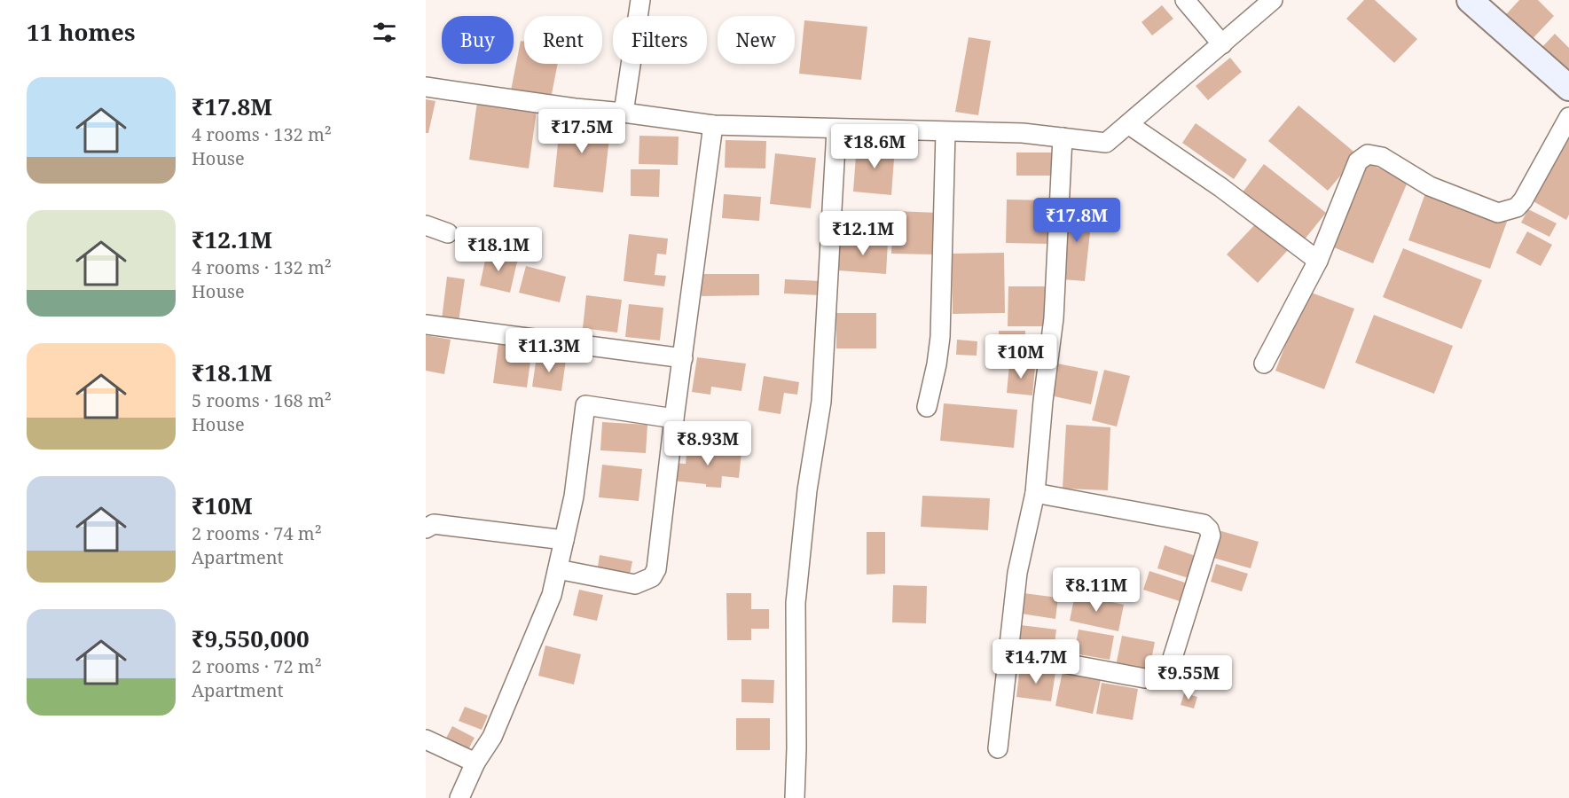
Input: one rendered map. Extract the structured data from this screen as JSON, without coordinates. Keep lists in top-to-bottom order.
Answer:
{
  "page": {
    "heading": "11 homes",
    "chip": [
      "Buy",
      "Rent",
      "Filters",
      "New"
    ],
    "list": [
      {
        "name": "₹17.8M",
        "note": "4 rooms · 132 m² · House"
      },
      {
        "name": "₹12.1M",
        "note": "4 rooms · 132 m² · House"
      },
      {
        "name": "₹18.1M",
        "note": "5 rooms · 168 m² · House"
      },
      {
        "name": "₹10M",
        "note": "2 rooms · 74 m² · Apartment"
      },
      {
        "name": "₹9,550,000",
        "note": "2 rooms · 72 m² · Apartment"
      }
    ],
    "price": [
      "₹17.5M",
      "₹18.6M",
      "₹17.8M",
      "₹12.1M",
      "₹18.1M",
      "₹11.3M",
      "₹10M",
      "₹8.93M",
      "₹8.11M",
      "₹14.7M",
      "₹9.55M"
    ]
  }
}
